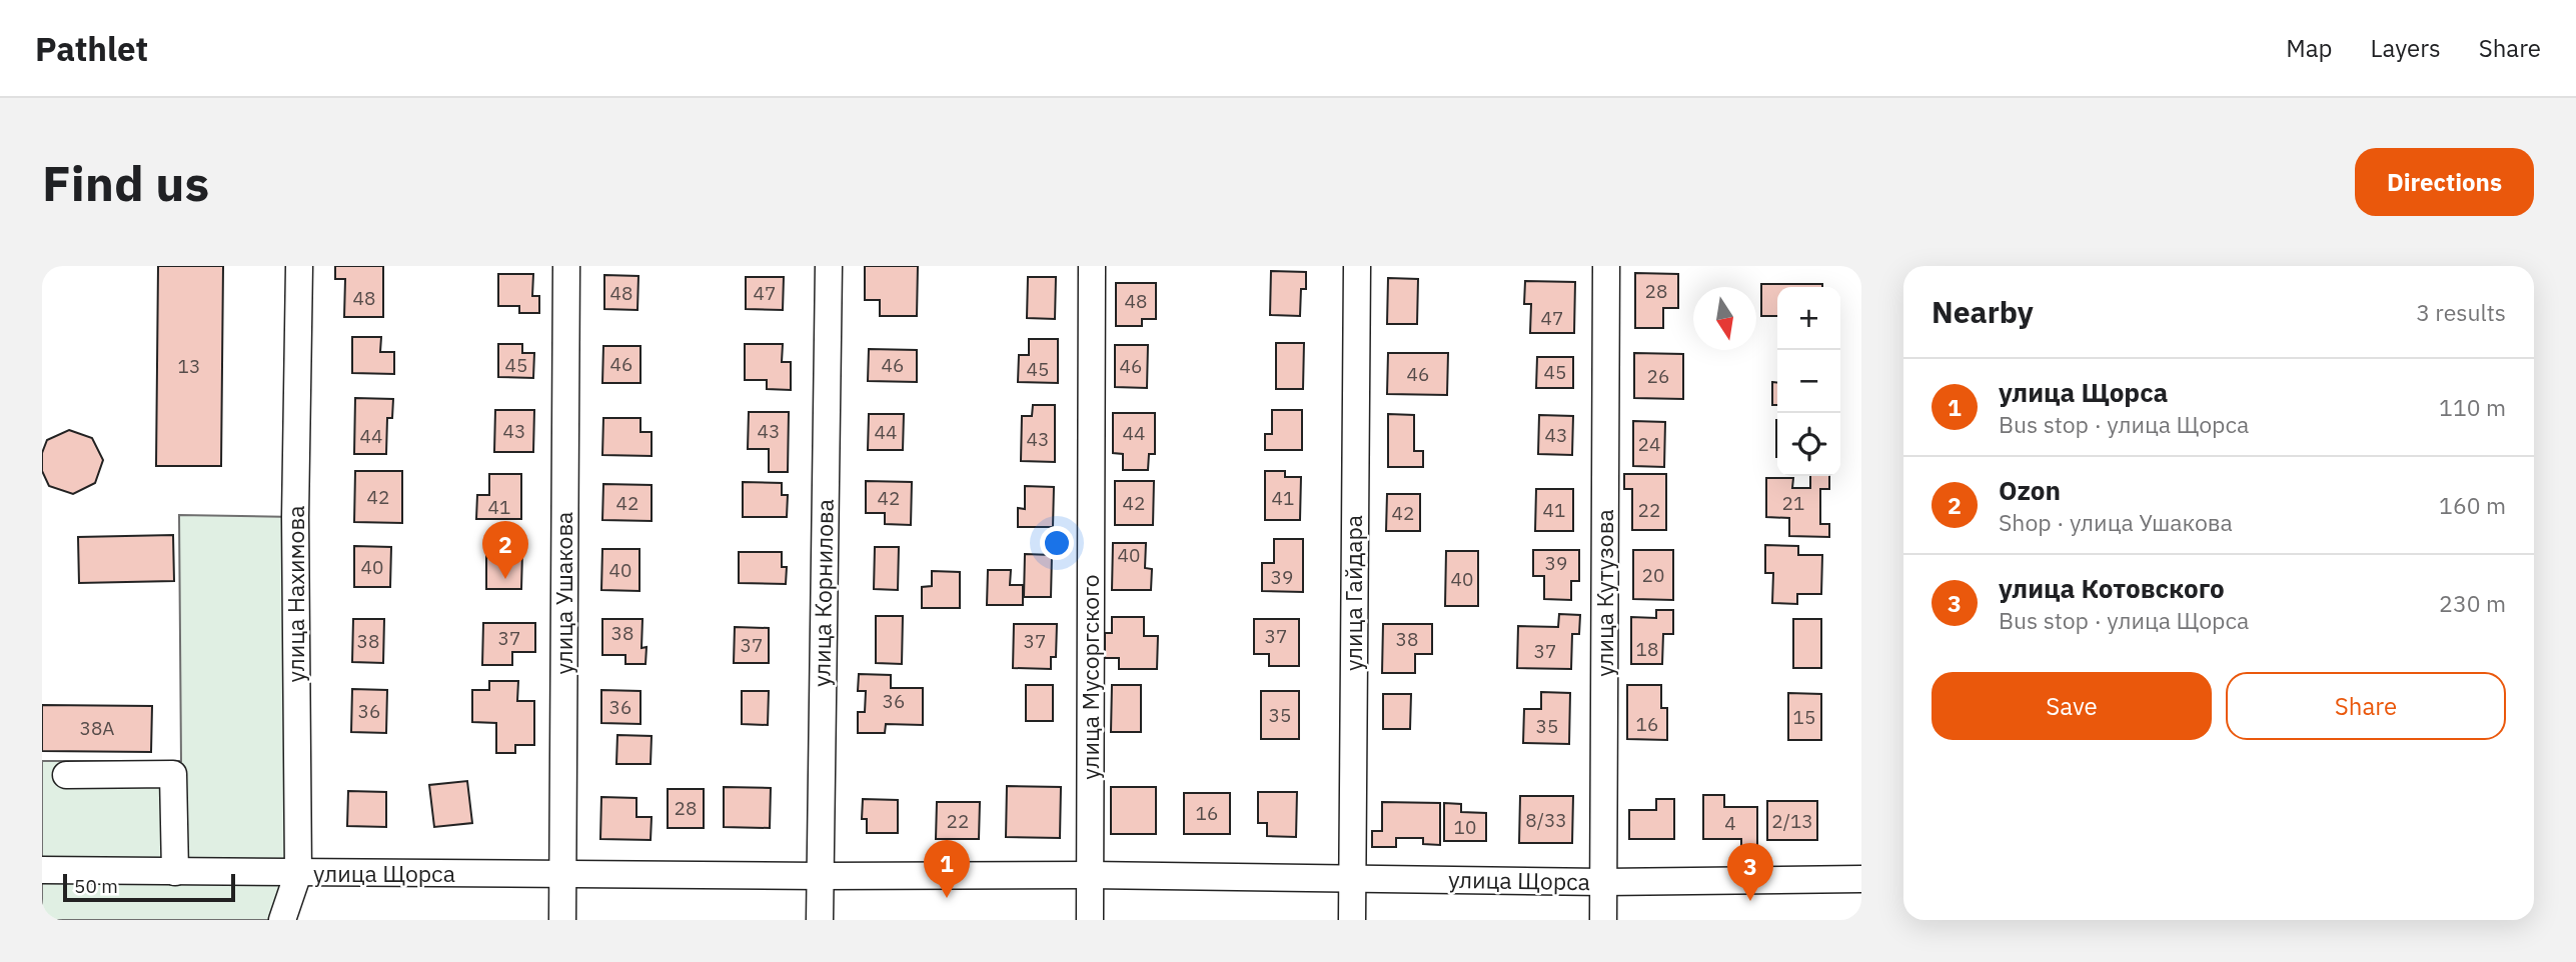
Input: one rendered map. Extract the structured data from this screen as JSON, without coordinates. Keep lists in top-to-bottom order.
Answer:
{
  "streets": {
    "street": [
      "улица Ушакова",
      "улица Корнилова",
      "улица Гайдара",
      "улица Кутузова",
      "улица Нахимова",
      "улица Мусоргского",
      "улица Щорса"
    ]
  },
  "crossings": [
    ["улица Ушакова", "улица Щорса"],
    ["улица Корнилова", "улица Щорса"],
    ["улица Гайдара", "улица Щорса"],
    ["улица Кутузова", "улица Щорса"],
    ["улица Нахимова", "улица Щорса"],
    ["улица Мусоргского", "улица Щорса"]
  ],
  "house_numbers": [
    "28",
    "48",
    "47",
    "48",
    "48",
    "47",
    "46",
    "45",
    "46",
    "13",
    "46",
    "45",
    "45",
    "46",
    "26",
    "43",
    "43",
    "44",
    "44",
    "43",
    "44",
    "43",
    "24",
    "42",
    "42",
    "41",
    "42",
    "42",
    "21",
    "41",
    "41",
    "22",
    "42",
    "40",
    "39",
    "40",
    "40",
    "20",
    "39",
    "40",
    "38",
    "37",
    "37",
    "38",
    "38",
    "37",
    "37",
    "18",
    "37",
    "36",
    "36",
    "36",
    "35",
    "15",
    "16",
    "35",
    "38А",
    "28",
    "16",
    "8/33",
    "22",
    "2/13",
    "4",
    "10"
  ],
  "scale_bar": "50 m",
  "north": "bottom",
  "page": {
    "header": "Pathlet",
    "nav": ["Map", "Layers", "Share"],
    "buttons": [
      "Directions",
      ["Save", "Share"]
    ],
    "title": "Find us",
    "heading": ["Nearby", "3 results"],
    "map_buttons": ["+", "−"],
    "list": [
      {
        "mark": "1",
        "name": "улица Щорса",
        "note": "Bus stop · улица Щорса",
        "value": "110 m"
      },
      {
        "mark": "2",
        "name": "Ozon",
        "note": "Shop · улица Ушакова",
        "value": "160 m"
      },
      {
        "mark": "3",
        "name": "улица Котовского",
        "note": "Bus stop · улица Щорса",
        "value": "230 m"
      }
    ],
    "pins": ["2", "1", "3"],
    "scale": "50 m"
  }
}
